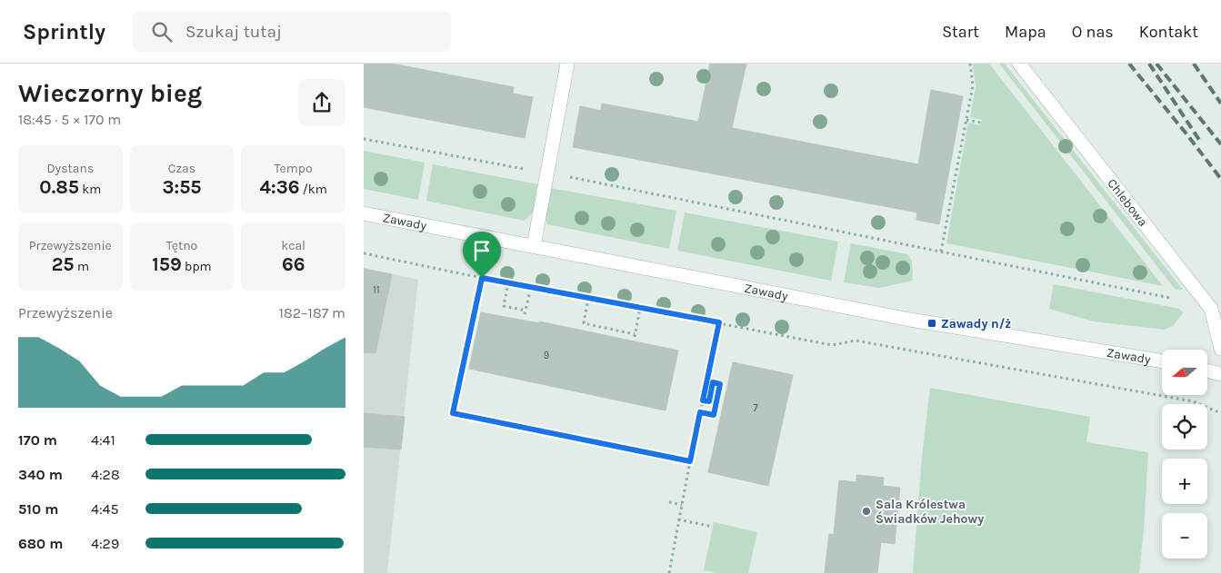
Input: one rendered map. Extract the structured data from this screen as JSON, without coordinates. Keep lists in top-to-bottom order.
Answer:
{
  "streets": {
    "street": ["Chlebowa", "Zawady"]
  },
  "places": {
    "transit": ["Zawady n/ż"],
    "other": ["Sala Królestwa Świadków Jehowy"]
  },
  "house_numbers": ["11", "9", "7"],
  "north": "left",
  "page": {
    "header": "Sprintly",
    "search": "Szukaj tutaj",
    "nav": [
      "Start",
      "Mapa",
      "O nas",
      "Kontakt"
    ],
    "heading": ["Wieczorny bieg", "18:45 · 5 × 170 m"],
    "stats": [
      ["Dystans", "0.85 km"],
      ["Czas", "3:55"],
      ["Tempo", "4:36 /km"],
      ["Przewyższenie", "25 m"],
      ["Tętno", "159 bpm"],
      ["kcal", "66"]
    ],
    "chart": ["Przewyższenie", "182–187 m"],
    "map_buttons": ["+", "−"],
    "list": [
      {
        "name": "170 m",
        "note": "4:41"
      },
      {
        "name": "340 m",
        "note": "4:28"
      },
      {
        "name": "510 m",
        "note": "4:45"
      },
      {
        "name": "680 m",
        "note": "4:29"
      }
    ]
  }
}
